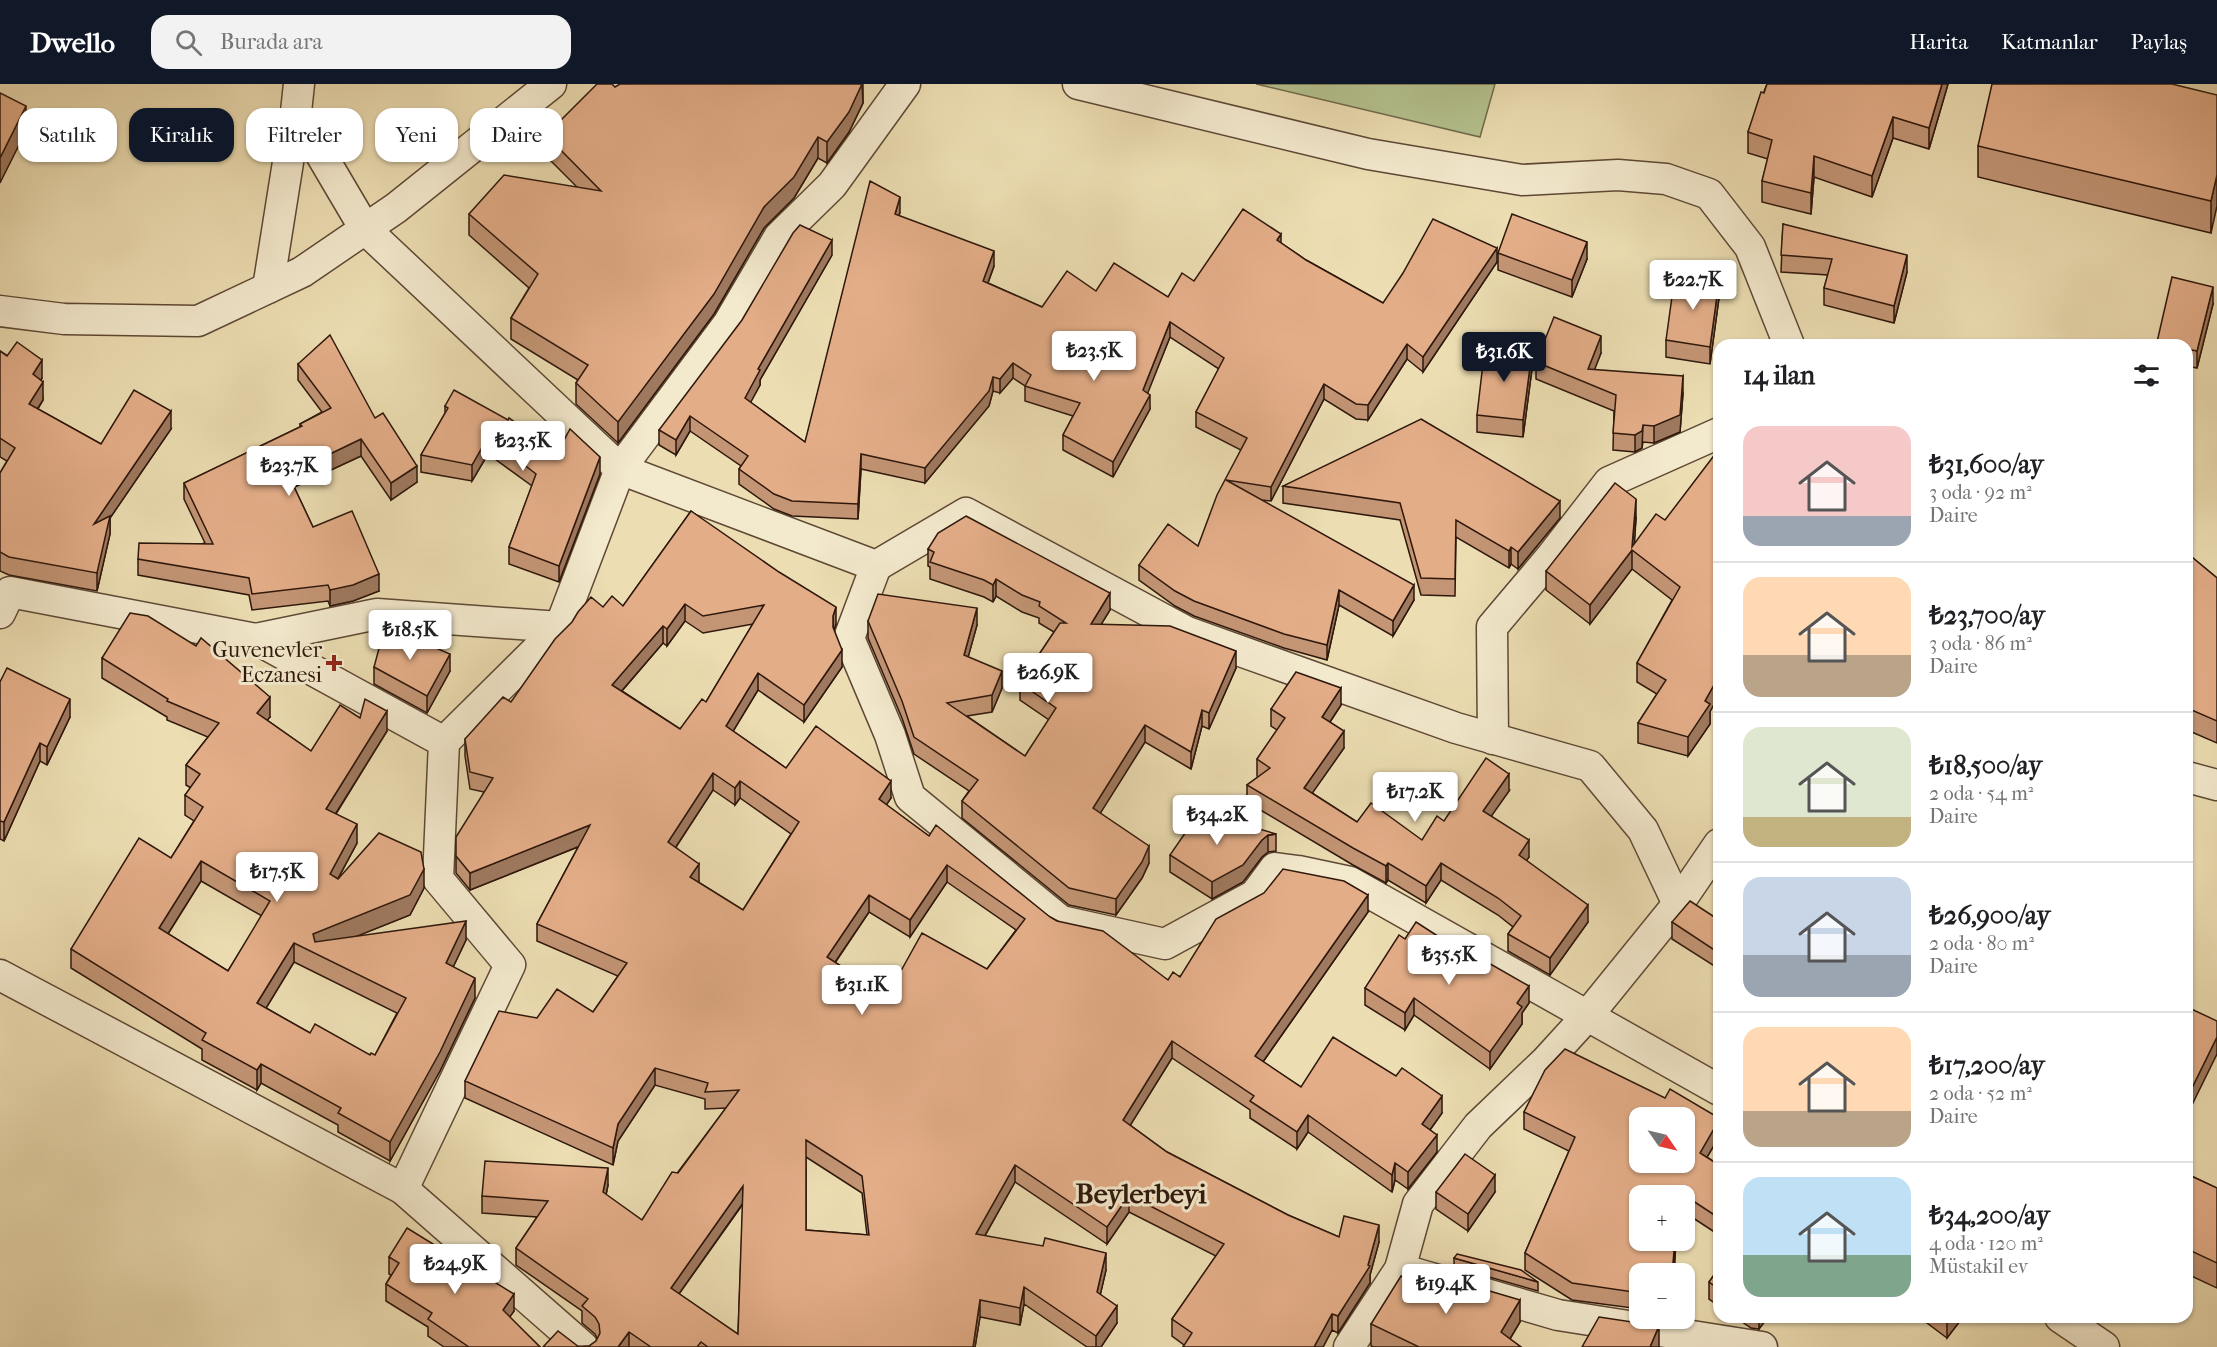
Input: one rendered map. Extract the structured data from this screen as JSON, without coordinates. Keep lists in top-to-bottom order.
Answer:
{
  "districts": ["Beylerbeyi"],
  "places": {
    "health": ["Guvenevler Eczanesi"]
  },
  "north": "bottom right",
  "page": {
    "header": "Dwello",
    "search": "Burada ara",
    "nav": ["Harita", "Katmanlar", "Paylaş"],
    "chip": [
      "Satılık",
      "Kiralık",
      "Filtreler",
      "Yeni",
      "Daire"
    ],
    "price": [
      "₺22.7K",
      "₺23.5K",
      "₺31.6K",
      "₺23.5K",
      "₺23.7K",
      "₺18.5K",
      "₺26.9K",
      "₺17.2K",
      "₺34.2K",
      "₺17.5K",
      "₺35.5K",
      "₺31.1K",
      "₺24.9K",
      "₺19.4K"
    ],
    "heading": "14 ilan",
    "list": [
      {
        "name": "₺31,600/ay",
        "note": "3 oda · 92 m² · Daire"
      },
      {
        "name": "₺23,700/ay",
        "note": "3 oda · 86 m² · Daire"
      },
      {
        "name": "₺18,500/ay",
        "note": "2 oda · 54 m² · Daire"
      },
      {
        "name": "₺26,900/ay",
        "note": "2 oda · 80 m² · Daire"
      },
      {
        "name": "₺17,200/ay",
        "note": "2 oda · 52 m² · Daire"
      },
      {
        "name": "₺34,200/ay",
        "note": "4 oda · 120 m² · Müstakil ev"
      }
    ],
    "map_buttons": ["+", "−"]
  }
}
